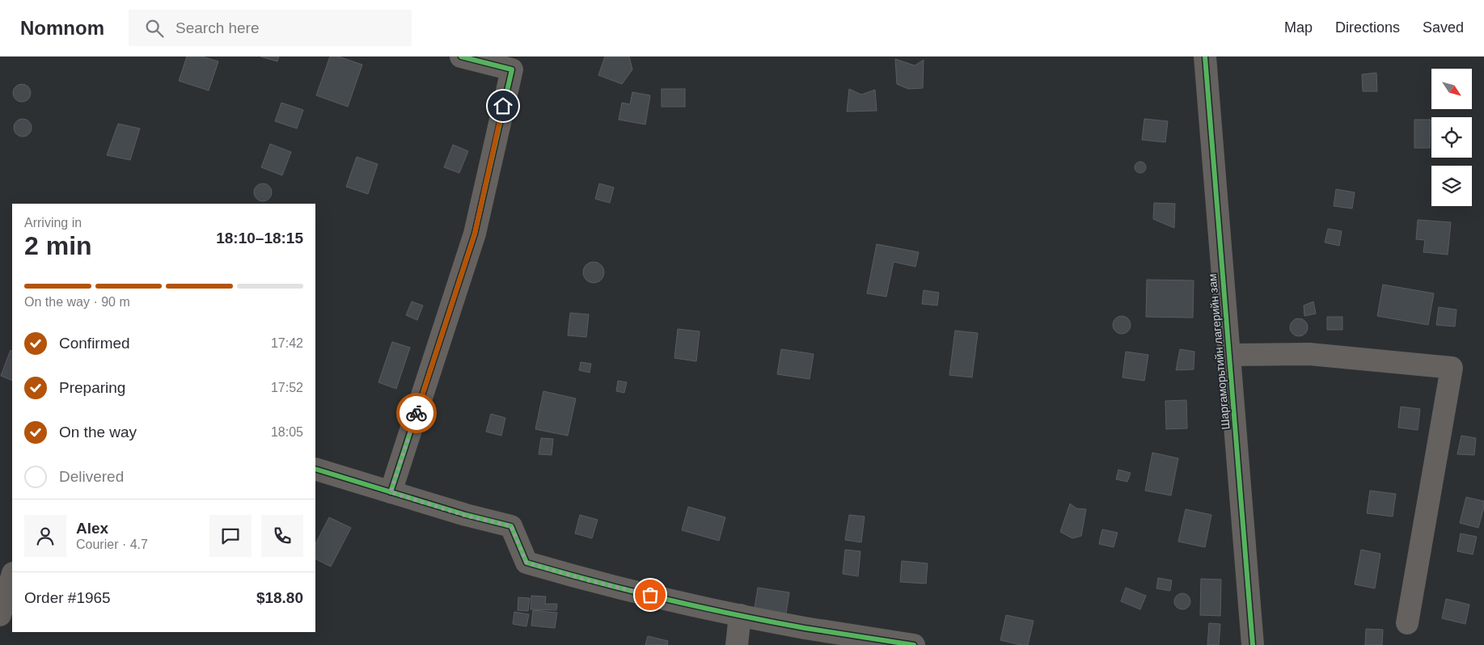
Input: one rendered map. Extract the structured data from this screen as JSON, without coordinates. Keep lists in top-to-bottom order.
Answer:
{
  "streets": {
    "street": ["Шаргаморьтийн лагерийн зам"]
  },
  "north": "bottom right",
  "page": {
    "header": "Nomnom",
    "search": "Search here",
    "nav": ["Map", "Directions", "Saved"],
    "heading": ["2 min", "Arriving in", "18:10–18:15"],
    "panel": [
      "Alex",
      "Courier · 4.7",
      "Order #1965",
      "$18.80"
    ],
    "bar": "On the way · 90 m",
    "list": [
      ["Confirmed", "17:42"],
      ["Preparing", "17:52"],
      ["On the way", "18:05"],
      "Delivered"
    ]
  }
}
